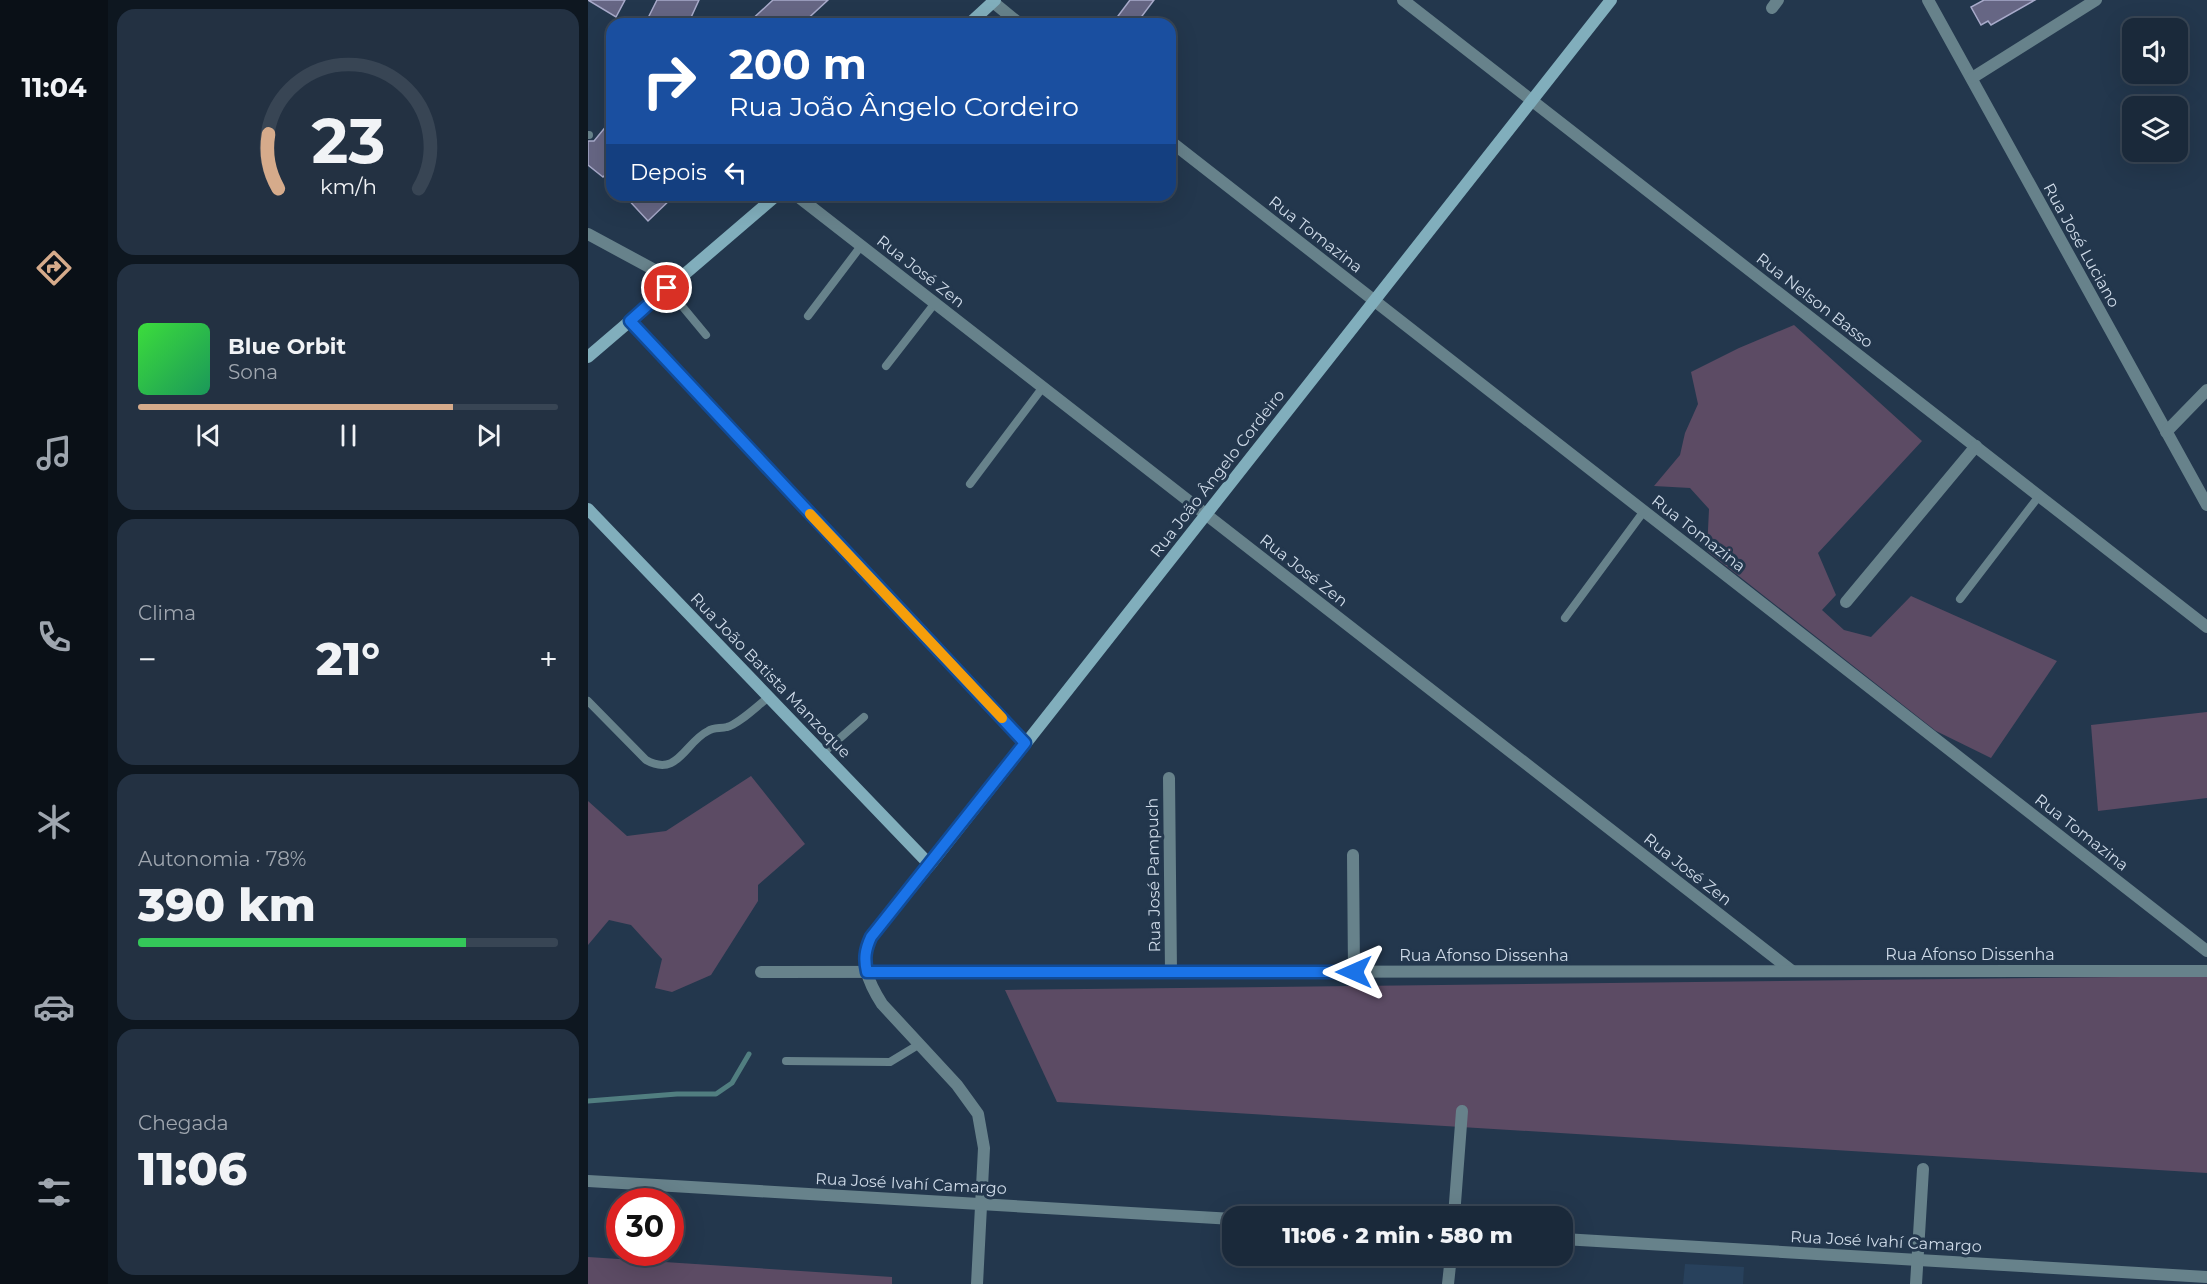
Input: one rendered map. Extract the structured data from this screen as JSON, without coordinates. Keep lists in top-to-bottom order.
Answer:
{
  "streets": {
    "street": [
      "Rua Tomazina",
      "Rua José Luciano",
      "Rua José Zen",
      "Rua Nelson Basso",
      "Rua João Ângelo Cordeiro",
      "Rua João Batista Manzoque",
      "Rua José Pampuch",
      "Rua Afonso Dissenha",
      "Rua José Ivahí Camargo"
    ]
  },
  "crossings": [
    ["Rua Tomazina", "Rua João Ângelo Cordeiro"],
    ["Rua José Zen", "Rua João Ângelo Cordeiro"],
    ["Rua José Zen", "Rua Afonso Dissenha"],
    ["Rua Nelson Basso", "Rua João Ângelo Cordeiro"],
    ["Rua João Ângelo Cordeiro", "Rua João Batista Manzoque"],
    ["Rua João Ângelo Cordeiro", "Rua Afonso Dissenha"],
    ["Rua José Pampuch", "Rua Afonso Dissenha"]
  ],
  "page": {
    "tabs": "11:04",
    "turn": ["200 m", "Rua João Ângelo Cordeiro"],
    "then": "Depois",
    "song": ["Blue Orbit", "Sona"],
    "tile": [
      "Clima",
      ["Autonomia · 78%", "390 km"],
      ["Chegada", "11:06"]
    ],
    "heat": ["−", "21°", "+"],
    "limit": "30",
    "trip": "11:06 · 2 min · 580 m",
    "gauge": ["23", "km/h"]
  }
}
